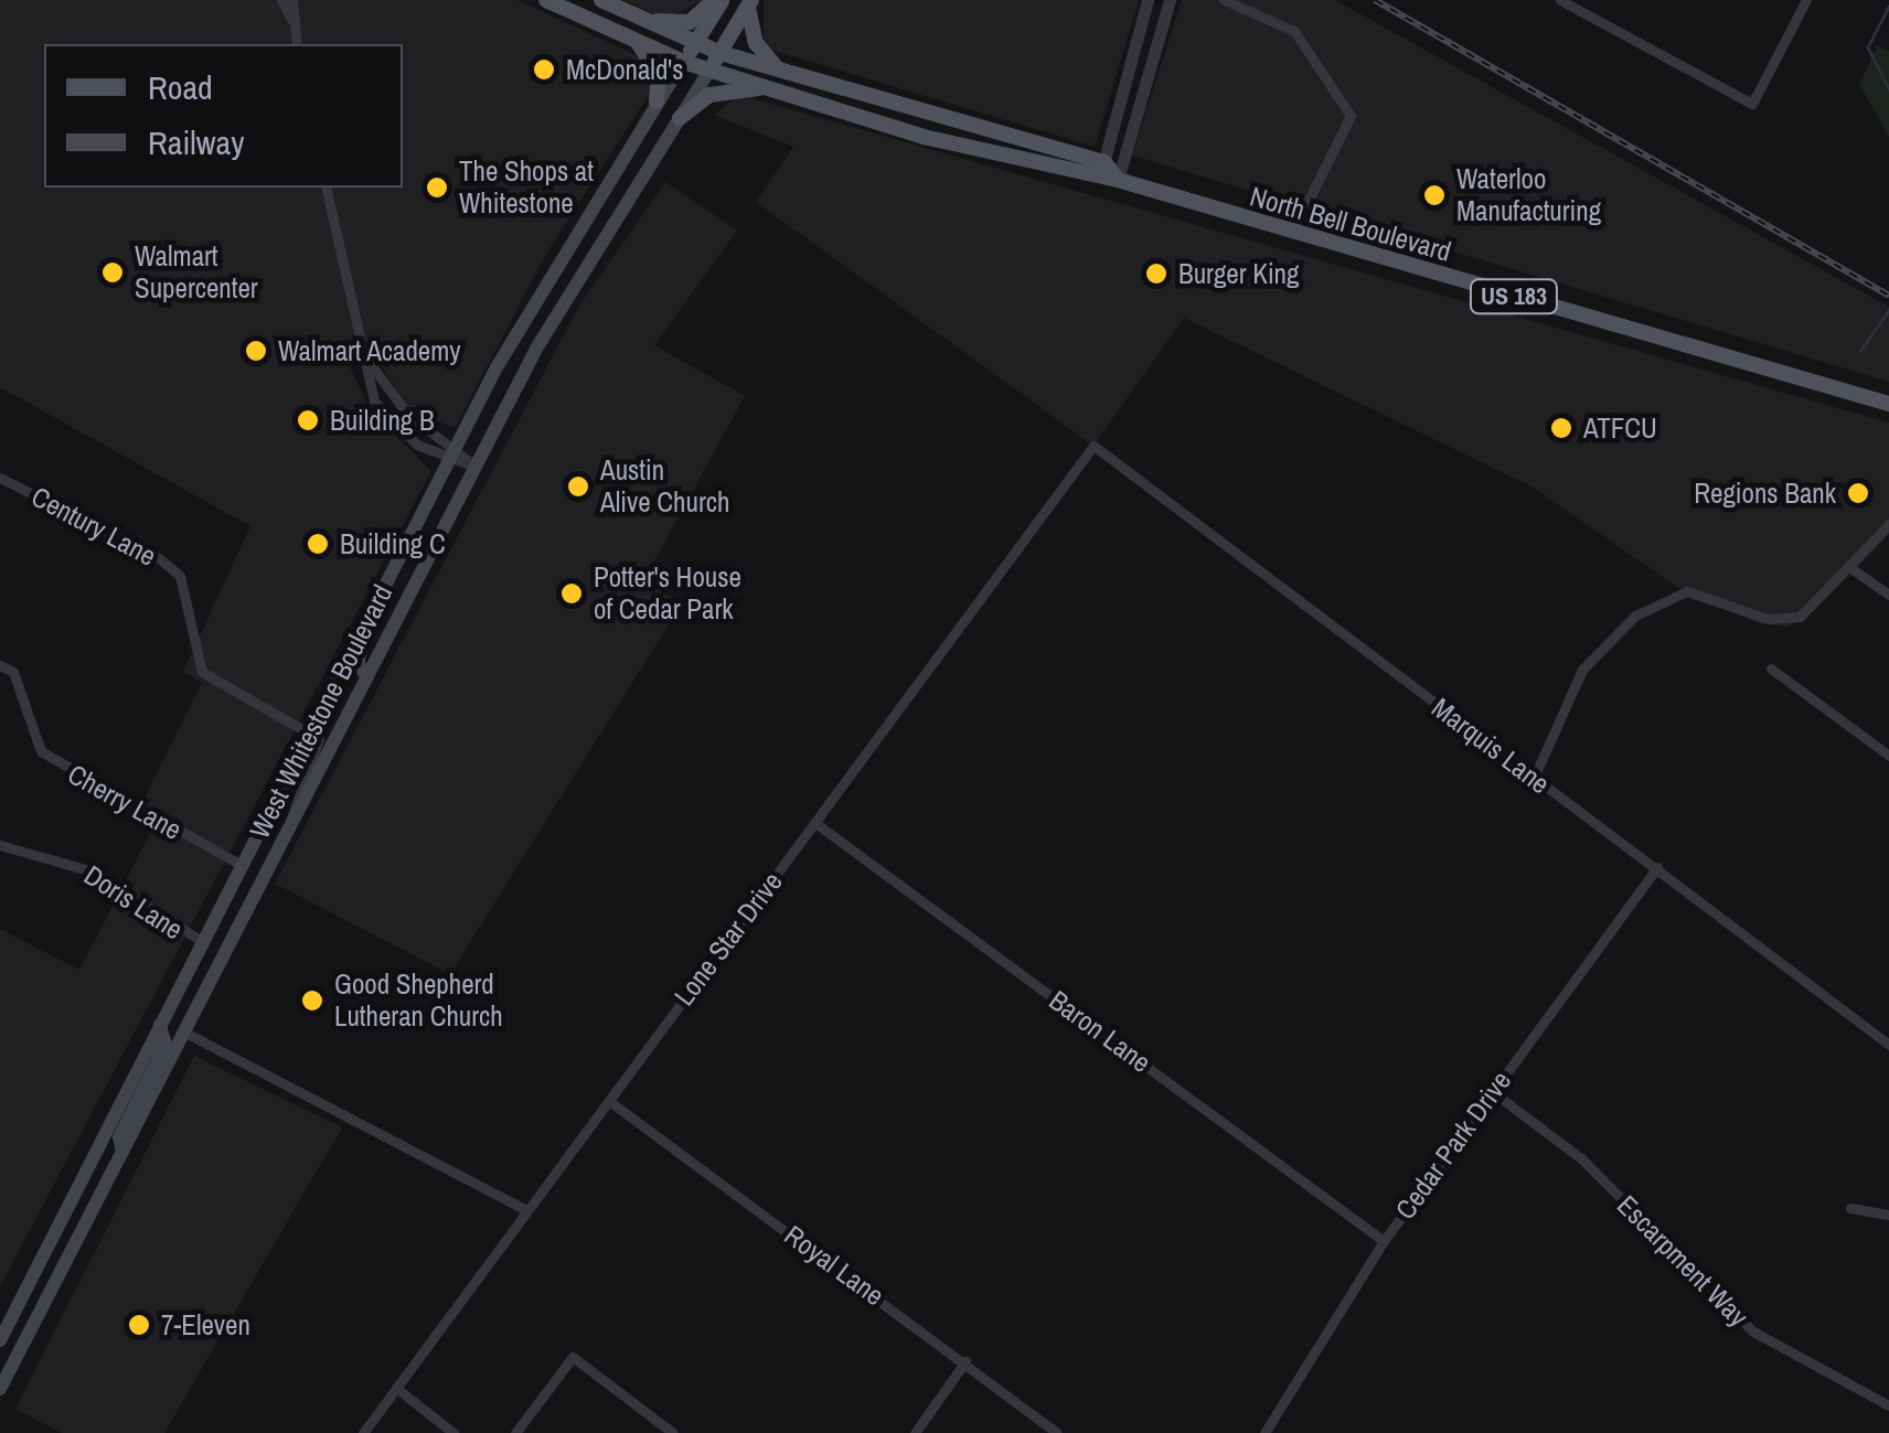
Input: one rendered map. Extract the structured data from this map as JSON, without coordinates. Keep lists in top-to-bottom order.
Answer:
{
  "streets": {
    "main road": ["North Bell Boulevard", "US 183", "West Whitestone Boulevard"],
    "street": [
      "Century Lane",
      "Marquis Lane",
      "Cherry Lane",
      "Doris Lane",
      "Lone Star Drive",
      "Baron Lane",
      "Cedar Park Drive",
      "Escarpment Way",
      "Royal Lane"
    ]
  },
  "crossings": [
    ["North Bell Boulevard", "West Whitestone Boulevard"],
    ["Century Lane", "West Whitestone Boulevard"],
    ["West Whitestone Boulevard", "Cherry Lane"],
    ["West Whitestone Boulevard", "Doris Lane"],
    ["Marquis Lane", "Lone Star Drive"],
    ["Marquis Lane", "Cedar Park Drive"],
    ["Lone Star Drive", "Baron Lane"],
    ["Lone Star Drive", "Royal Lane"],
    ["Baron Lane", "Cedar Park Drive"],
    ["Cedar Park Drive", "Escarpment Way"]
  ],
  "places": [
    "McDonald's",
    "The Shops at Whitestone",
    "Waterloo Manufacturing",
    "Walmart Supercenter",
    "Burger King",
    "Walmart Academy",
    "Building B",
    "ATFCU",
    "Austin Alive Church",
    "Regions Bank",
    "Building C",
    "Potter's House of Cedar Park",
    "Good Shepherd Lutheran Church",
    "7-Eleven"
  ],
  "legend": ["Road", "Railway"]
}
